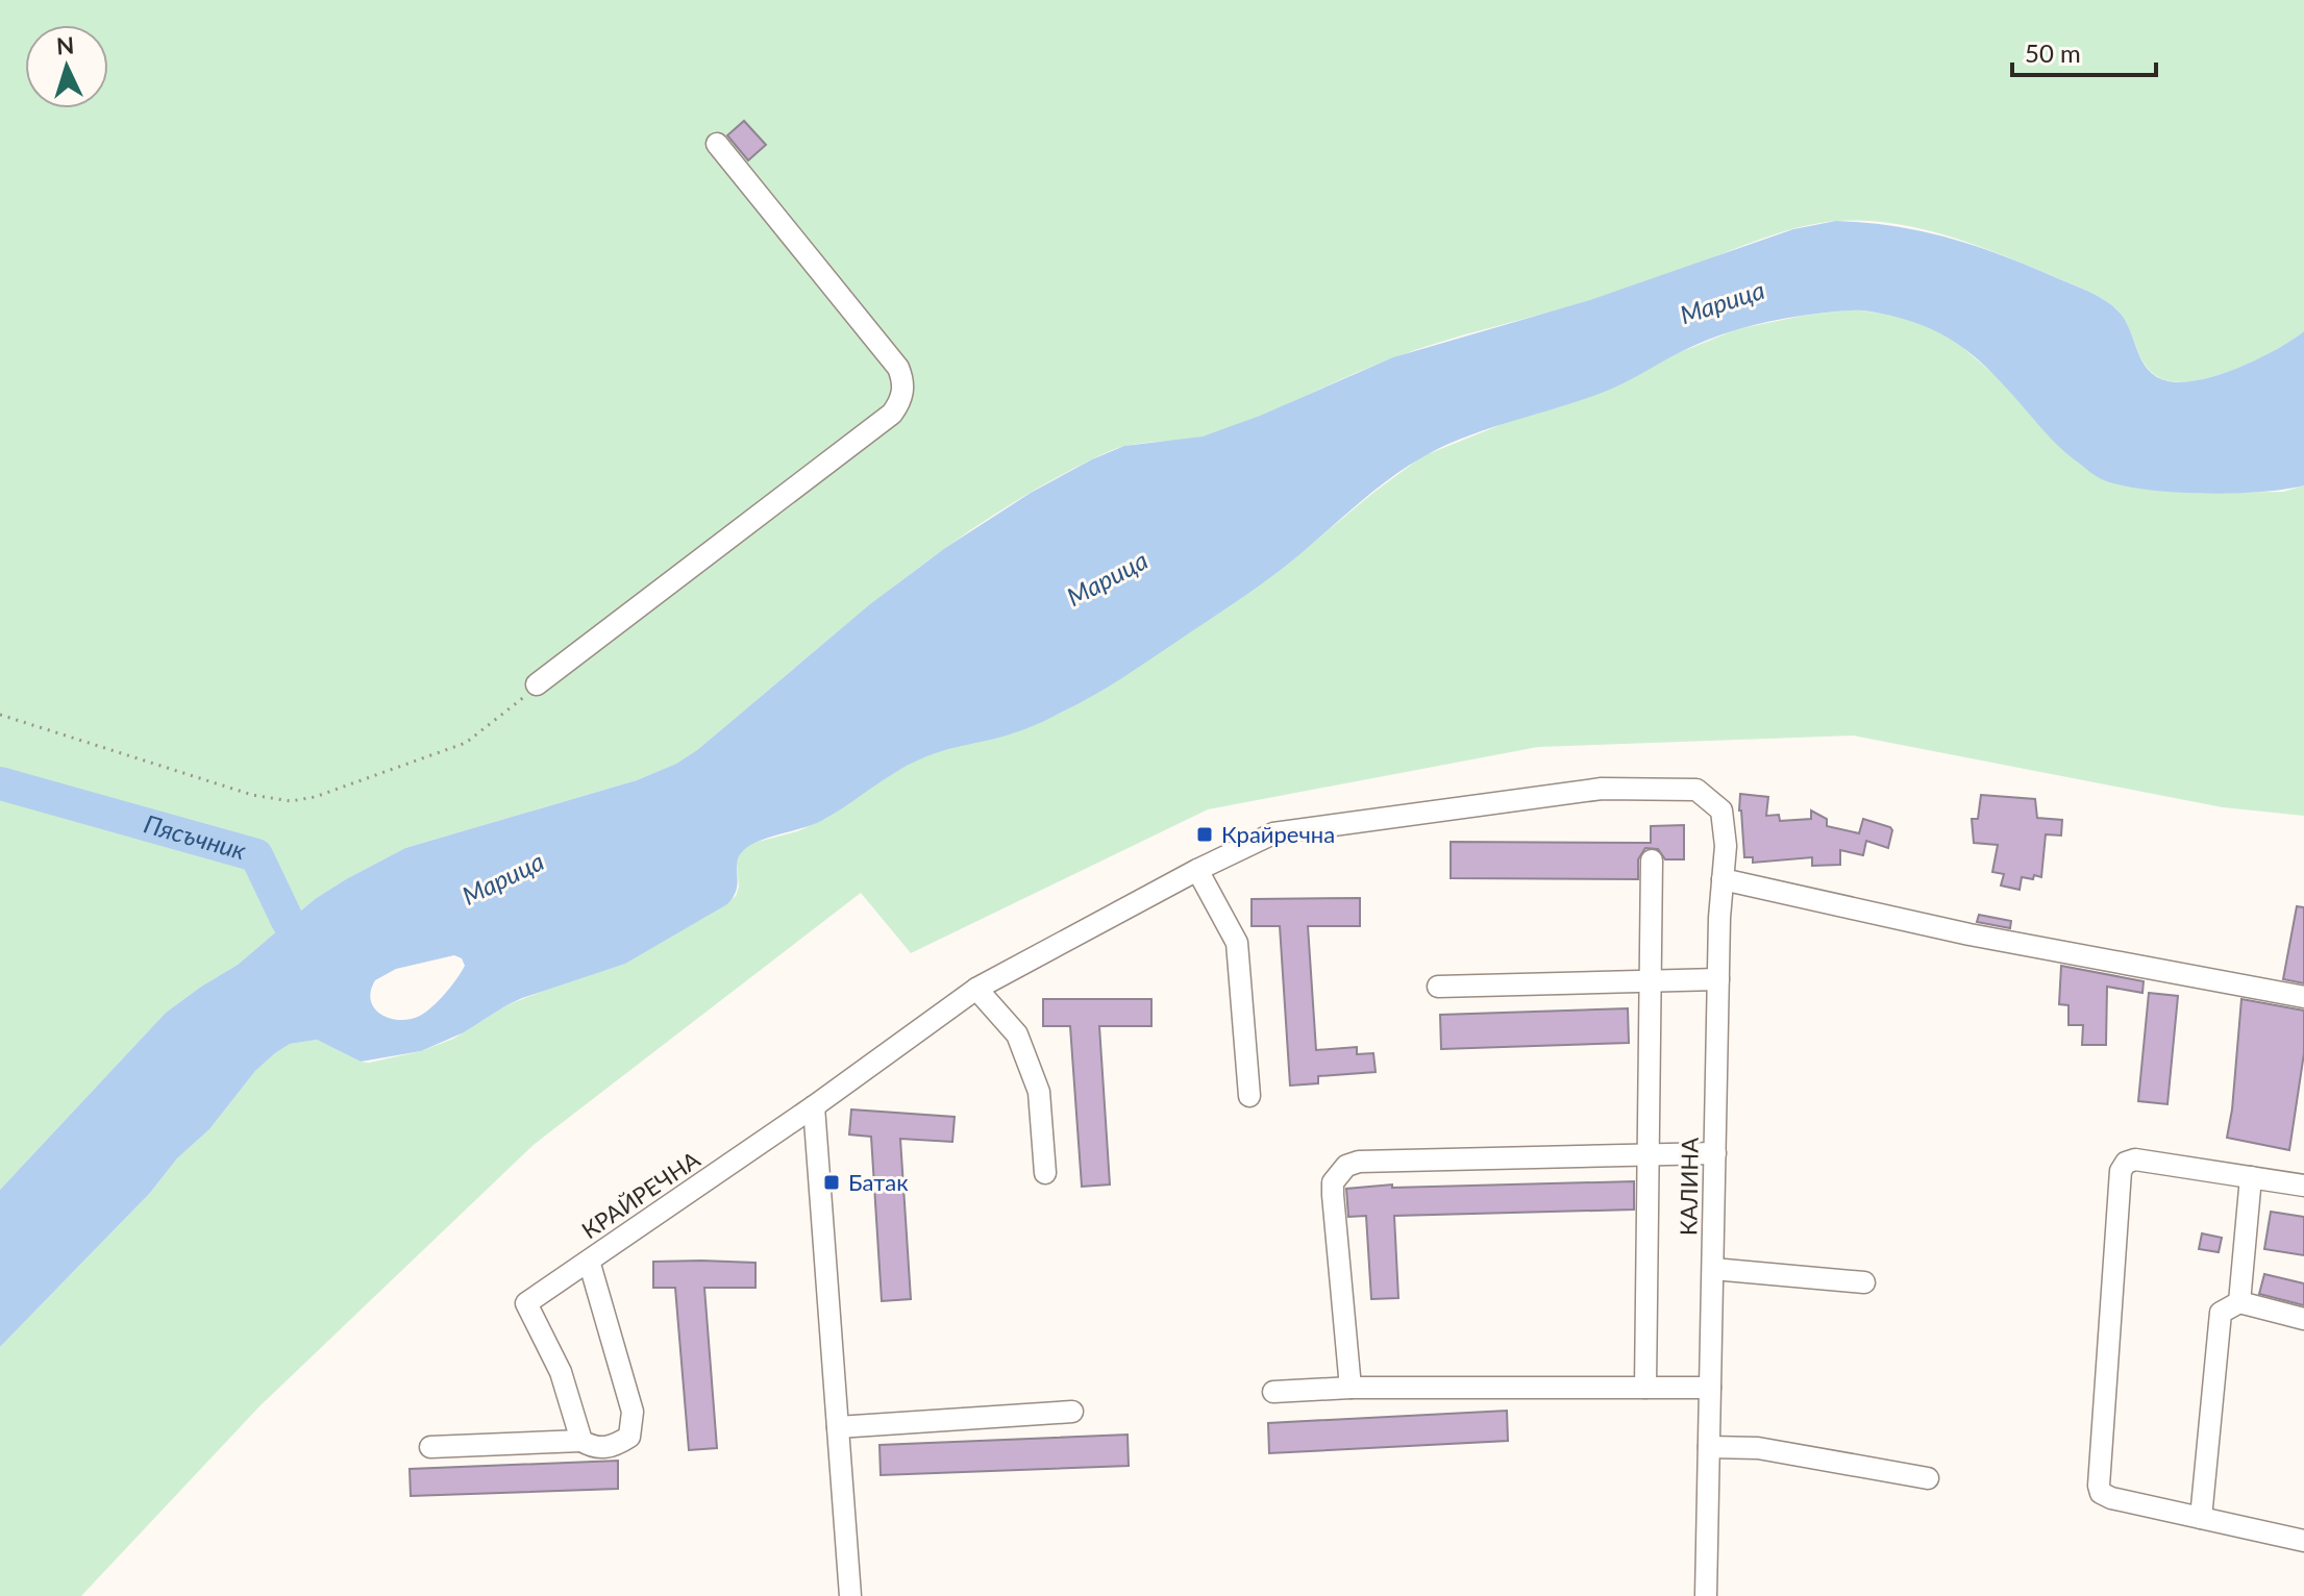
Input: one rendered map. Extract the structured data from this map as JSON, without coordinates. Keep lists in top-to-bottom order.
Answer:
{
  "streets": {
    "street": ["КАЛИНА", "КРАЙРЕЧНА"]
  },
  "crossings": [
    ["КАЛИНА", "КРАЙРЕЧНА"]
  ],
  "water": ["Марица", "Пясъчник"],
  "places": {
    "transit": ["Крайречна", "Батак"]
  },
  "scale_bar": "50 m",
  "north": "top"
}
